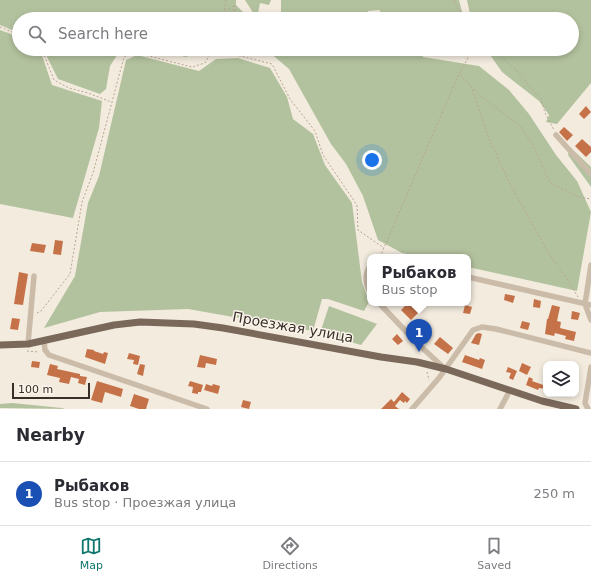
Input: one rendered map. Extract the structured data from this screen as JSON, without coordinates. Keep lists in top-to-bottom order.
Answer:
{
  "streets": {
    "main road": ["Проезжая улица"]
  },
  "scale_bar": "100 m",
  "page": {
    "search": "Search here",
    "popup": ["Рыбаков", "Bus stop"],
    "pins": "1",
    "scale": "100 m",
    "heading": "Nearby",
    "list": [
      {
        "mark": "1",
        "name": "Рыбаков",
        "note": "Bus stop · Проезжая улица",
        "value": "250 m"
      }
    ],
    "nav": ["Map", "Directions", "Saved"]
  }
}
